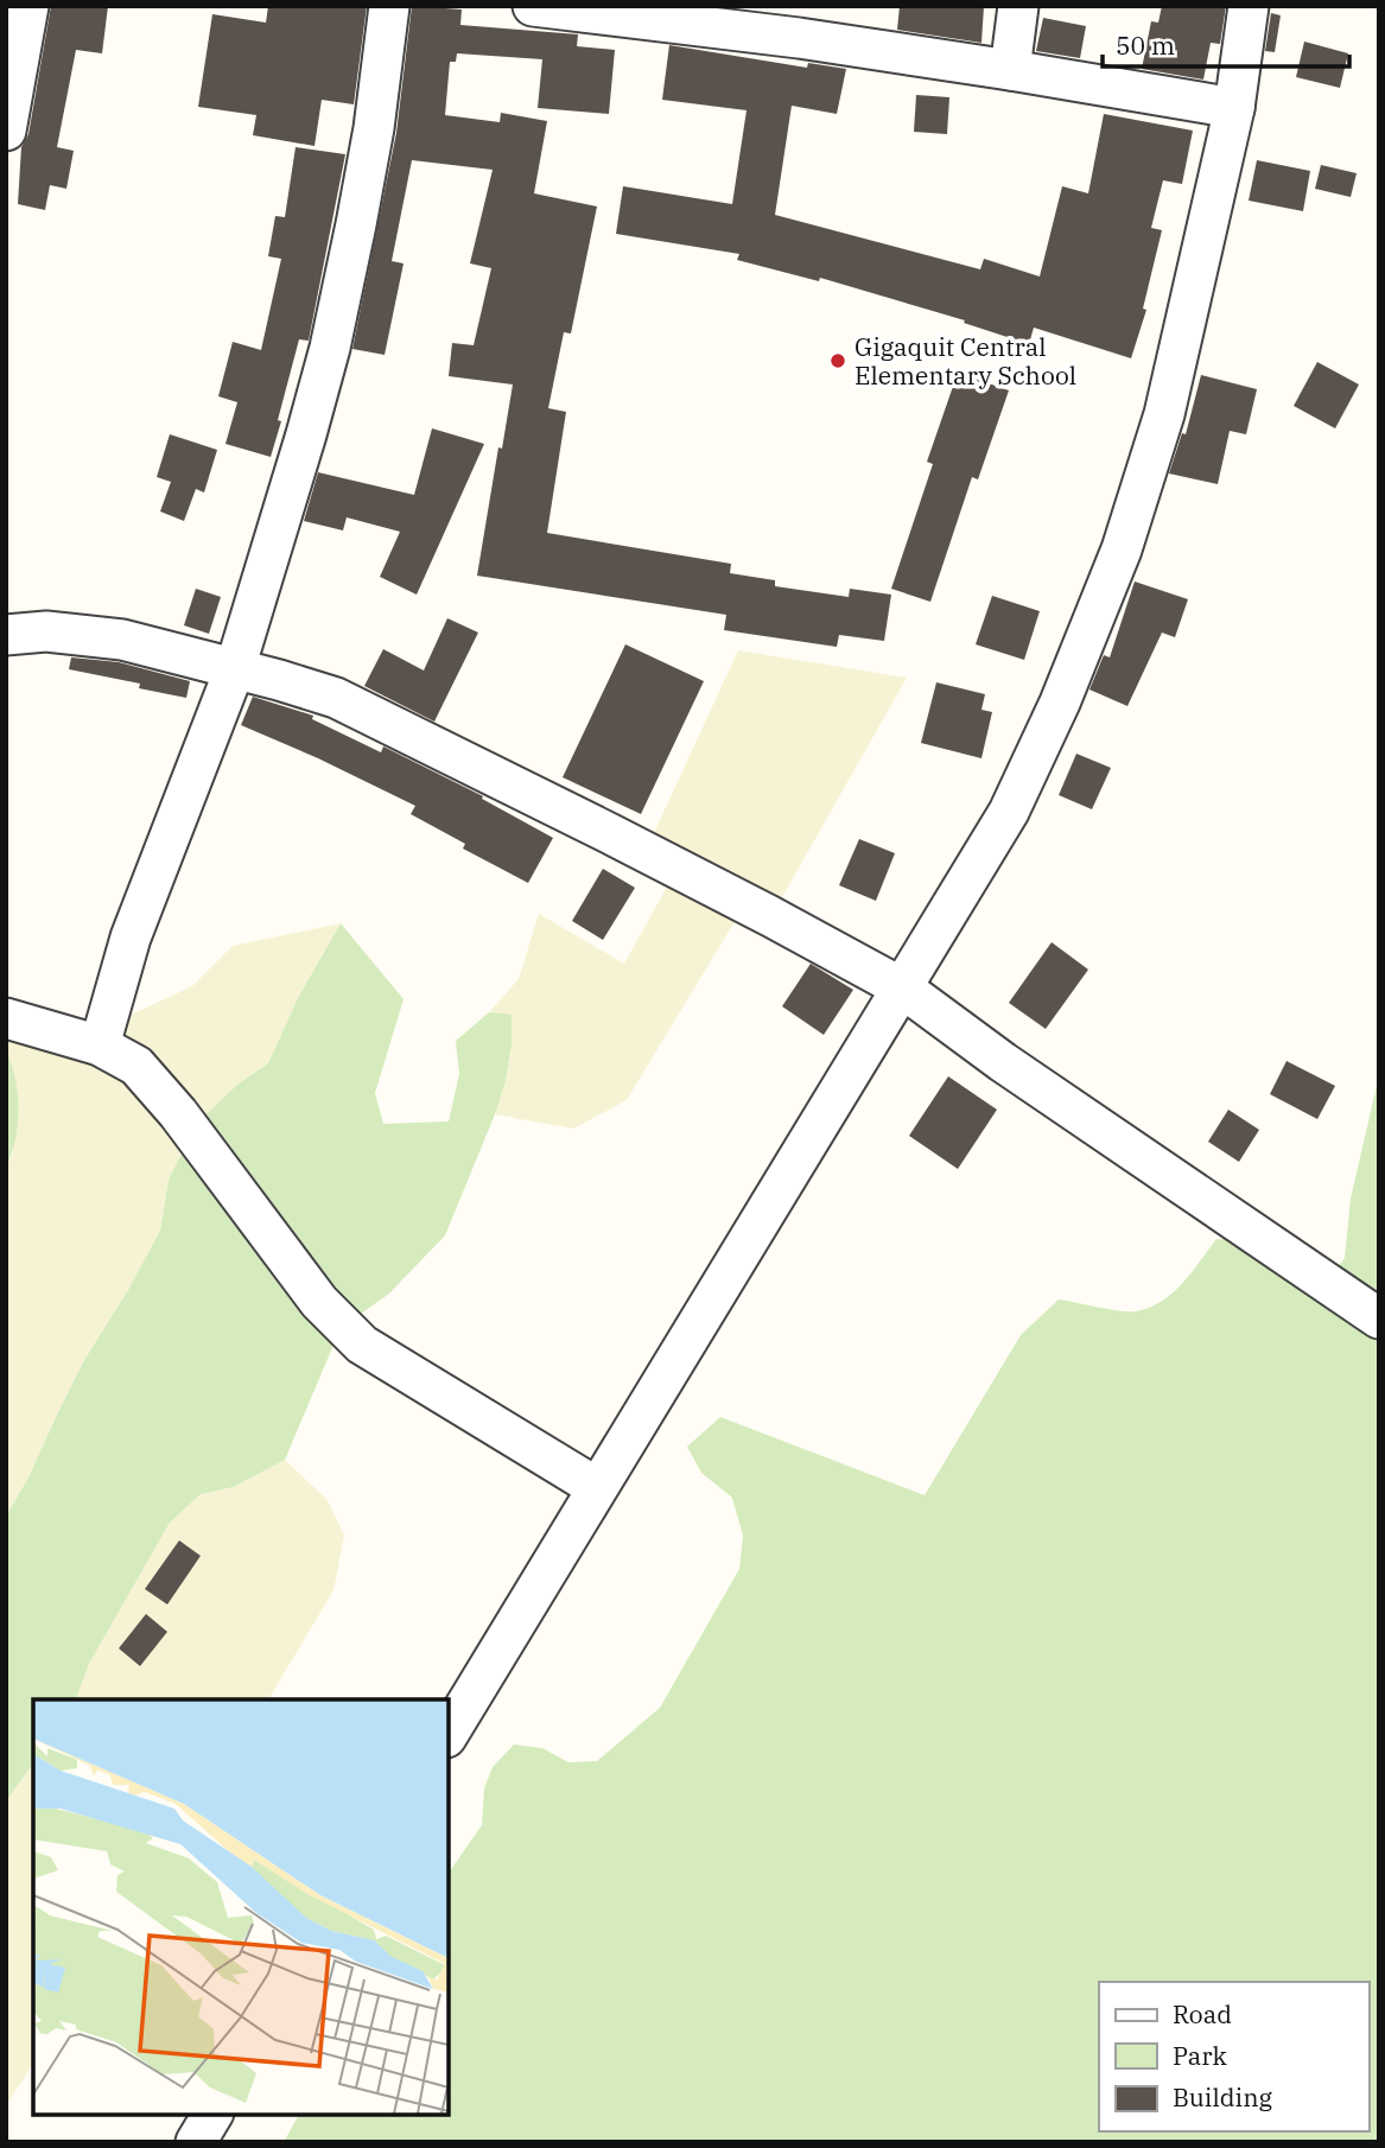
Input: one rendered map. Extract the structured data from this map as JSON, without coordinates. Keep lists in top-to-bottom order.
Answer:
{
  "places": ["Gigaquit Central Elementary School"],
  "legend": ["Road", "Park", "Building"],
  "scale_bar": "50 m"
}
